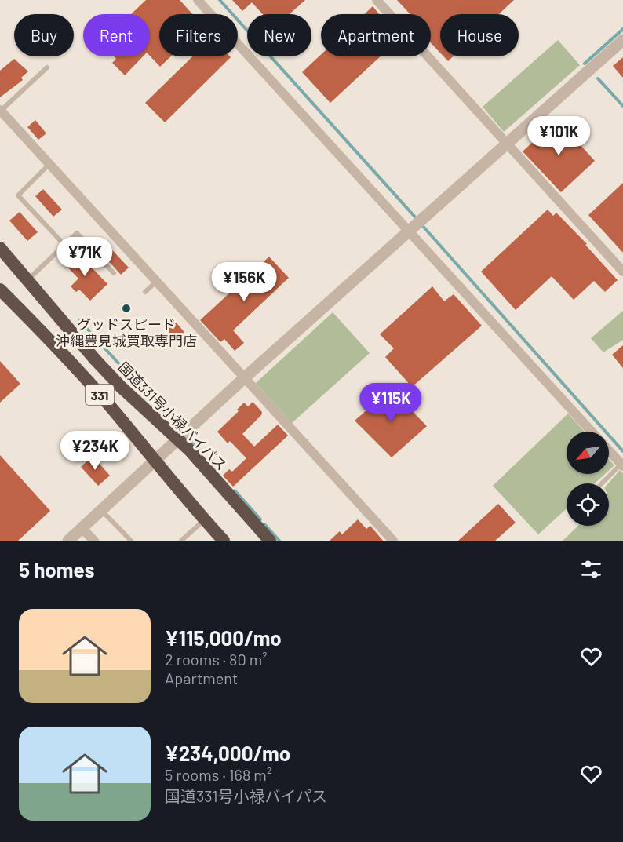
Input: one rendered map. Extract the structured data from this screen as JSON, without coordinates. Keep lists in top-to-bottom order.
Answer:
{
  "streets": {
    "highway": ["331", "国道331号小禄バイパス"]
  },
  "places": ["グッドスピード 沖縄豊見城買取専門店"],
  "north": "bottom left",
  "page": {
    "chip": [
      "Buy",
      "Rent",
      "Filters",
      "New",
      "Apartment",
      "House"
    ],
    "price": [
      "¥101K",
      "¥71K",
      "¥156K",
      "¥115K",
      "¥234K"
    ],
    "heading": "5 homes",
    "list": [
      {
        "name": "¥115,000/mo",
        "note": "2 rooms · 80 m² · Apartment"
      },
      {
        "name": "¥234,000/mo",
        "note": "5 rooms · 168 m² · 国道331号小禄バイパス"
      }
    ]
  }
}
